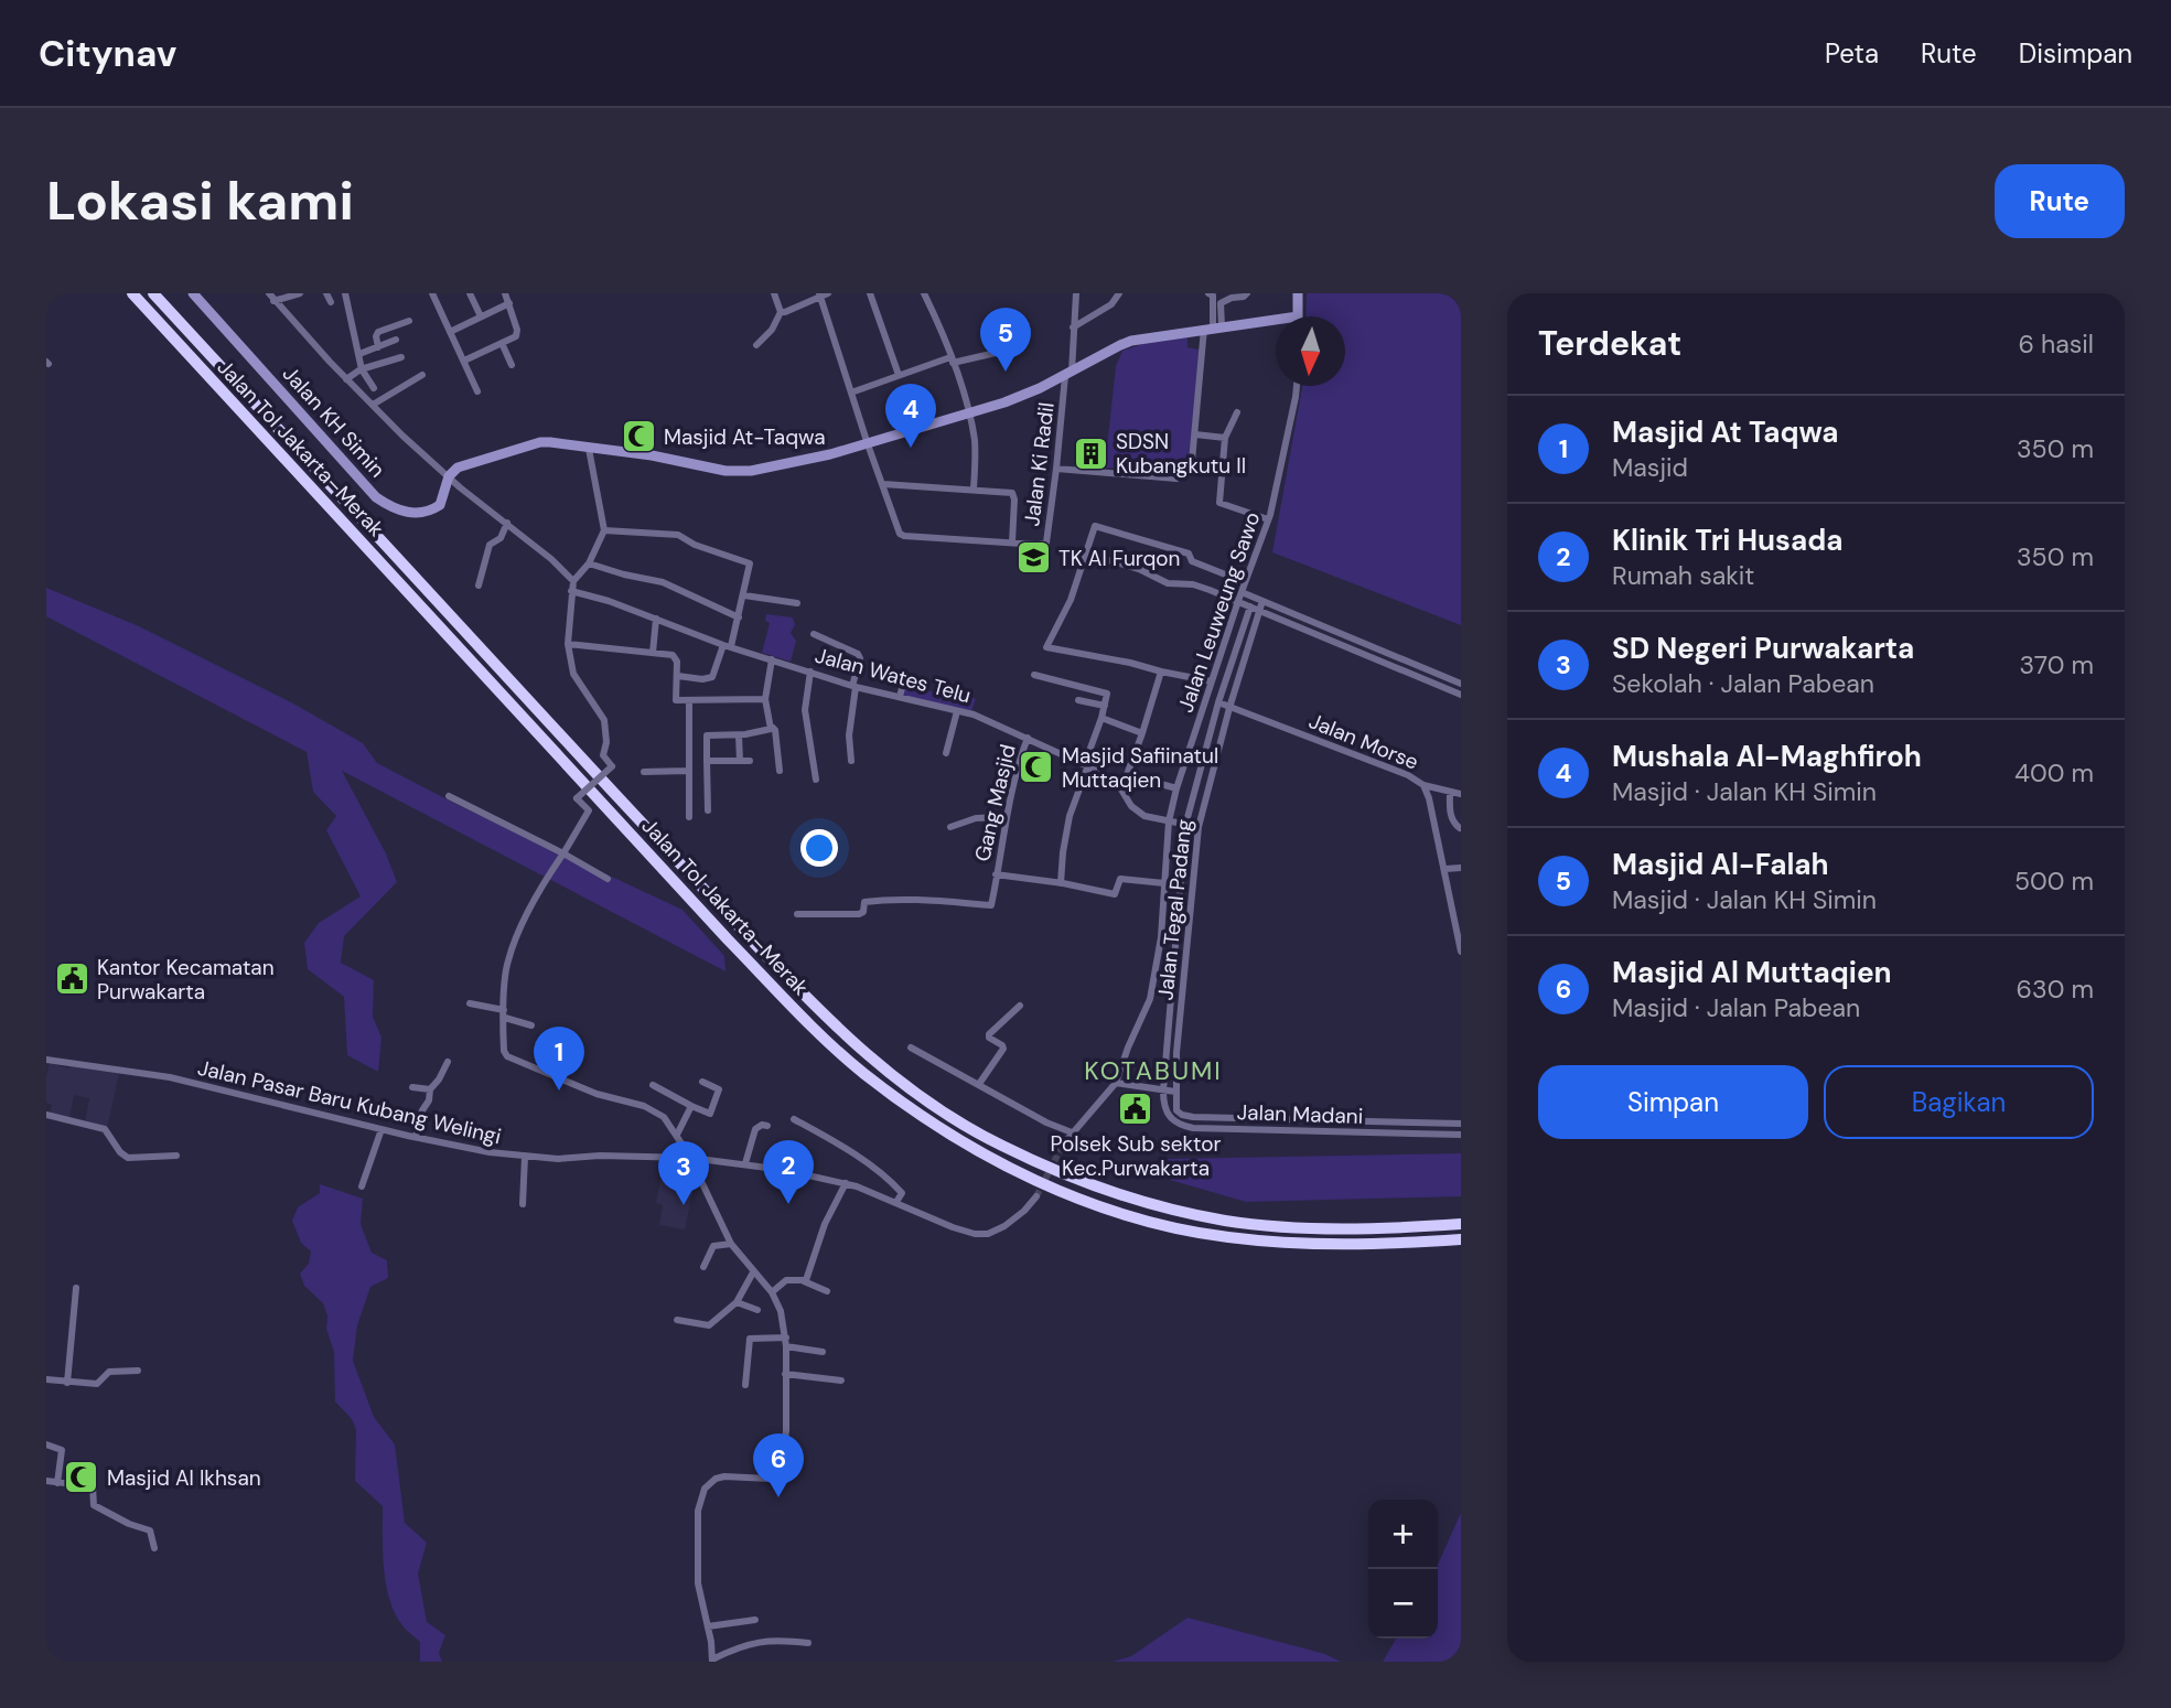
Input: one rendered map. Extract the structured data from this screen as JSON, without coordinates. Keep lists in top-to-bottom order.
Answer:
{
  "streets": {
    "highway": ["Jalan Tol Jakarta–Merak"],
    "street": [
      "Jalan KH Simin",
      "Jalan Ki Radil",
      "Jalan Leuweung Sawo",
      "Jalan Wates Telu",
      "Jalan Morse",
      "Gang Masjid",
      "Jalan Tegal Padang",
      "Jalan Pasar Baru Kubang Welingi",
      "Jalan Madani"
    ]
  },
  "crossings": [
    ["Jalan Leuweung Sawo", "Jalan Wates Telu"],
    ["Jalan Wates Telu", "Gang Masjid"],
    ["Jalan Wates Telu", "Jalan Tegal Padang"],
    ["Jalan Morse", "Jalan Tegal Padang"]
  ],
  "districts": ["KOTABUMI"],
  "places": {
    "mosque": ["Masjid At-Taqwa", "Masjid Safiinatul Muttaqien", "Masjid Al Ikhsan"],
    "building": ["SDSN Kubangkutu II"],
    "school or university": ["TK Al Furqon"],
    "public building": ["Kantor Kecamatan Purwakarta", "Polsek Sub sektor Kec.Purwakarta"]
  },
  "north": "bottom",
  "page": {
    "header": "Citynav",
    "nav": ["Peta", "Rute", "Disimpan"],
    "buttons": [
      "Rute",
      ["Simpan", "Bagikan"]
    ],
    "title": "Lokasi kami",
    "heading": ["Terdekat", "6 hasil"],
    "pins": [
      "5",
      "4",
      "1",
      "2",
      "3",
      "6"
    ],
    "list": [
      {
        "mark": "1",
        "name": "Masjid At Taqwa",
        "note": "Masjid",
        "value": "350 m"
      },
      {
        "mark": "2",
        "name": "Klinik Tri Husada",
        "note": "Rumah sakit",
        "value": "350 m"
      },
      {
        "mark": "3",
        "name": "SD Negeri Purwakarta",
        "note": "Sekolah · Jalan Pabean",
        "value": "370 m"
      },
      {
        "mark": "4",
        "name": "Mushala Al-Maghfiroh",
        "note": "Masjid · Jalan KH Simin",
        "value": "400 m"
      },
      {
        "mark": "5",
        "name": "Masjid Al-Falah",
        "note": "Masjid · Jalan KH Simin",
        "value": "500 m"
      },
      {
        "mark": "6",
        "name": "Masjid Al Muttaqien",
        "note": "Masjid · Jalan Pabean",
        "value": "630 m"
      }
    ],
    "map_buttons": ["+", "−"]
  }
}
